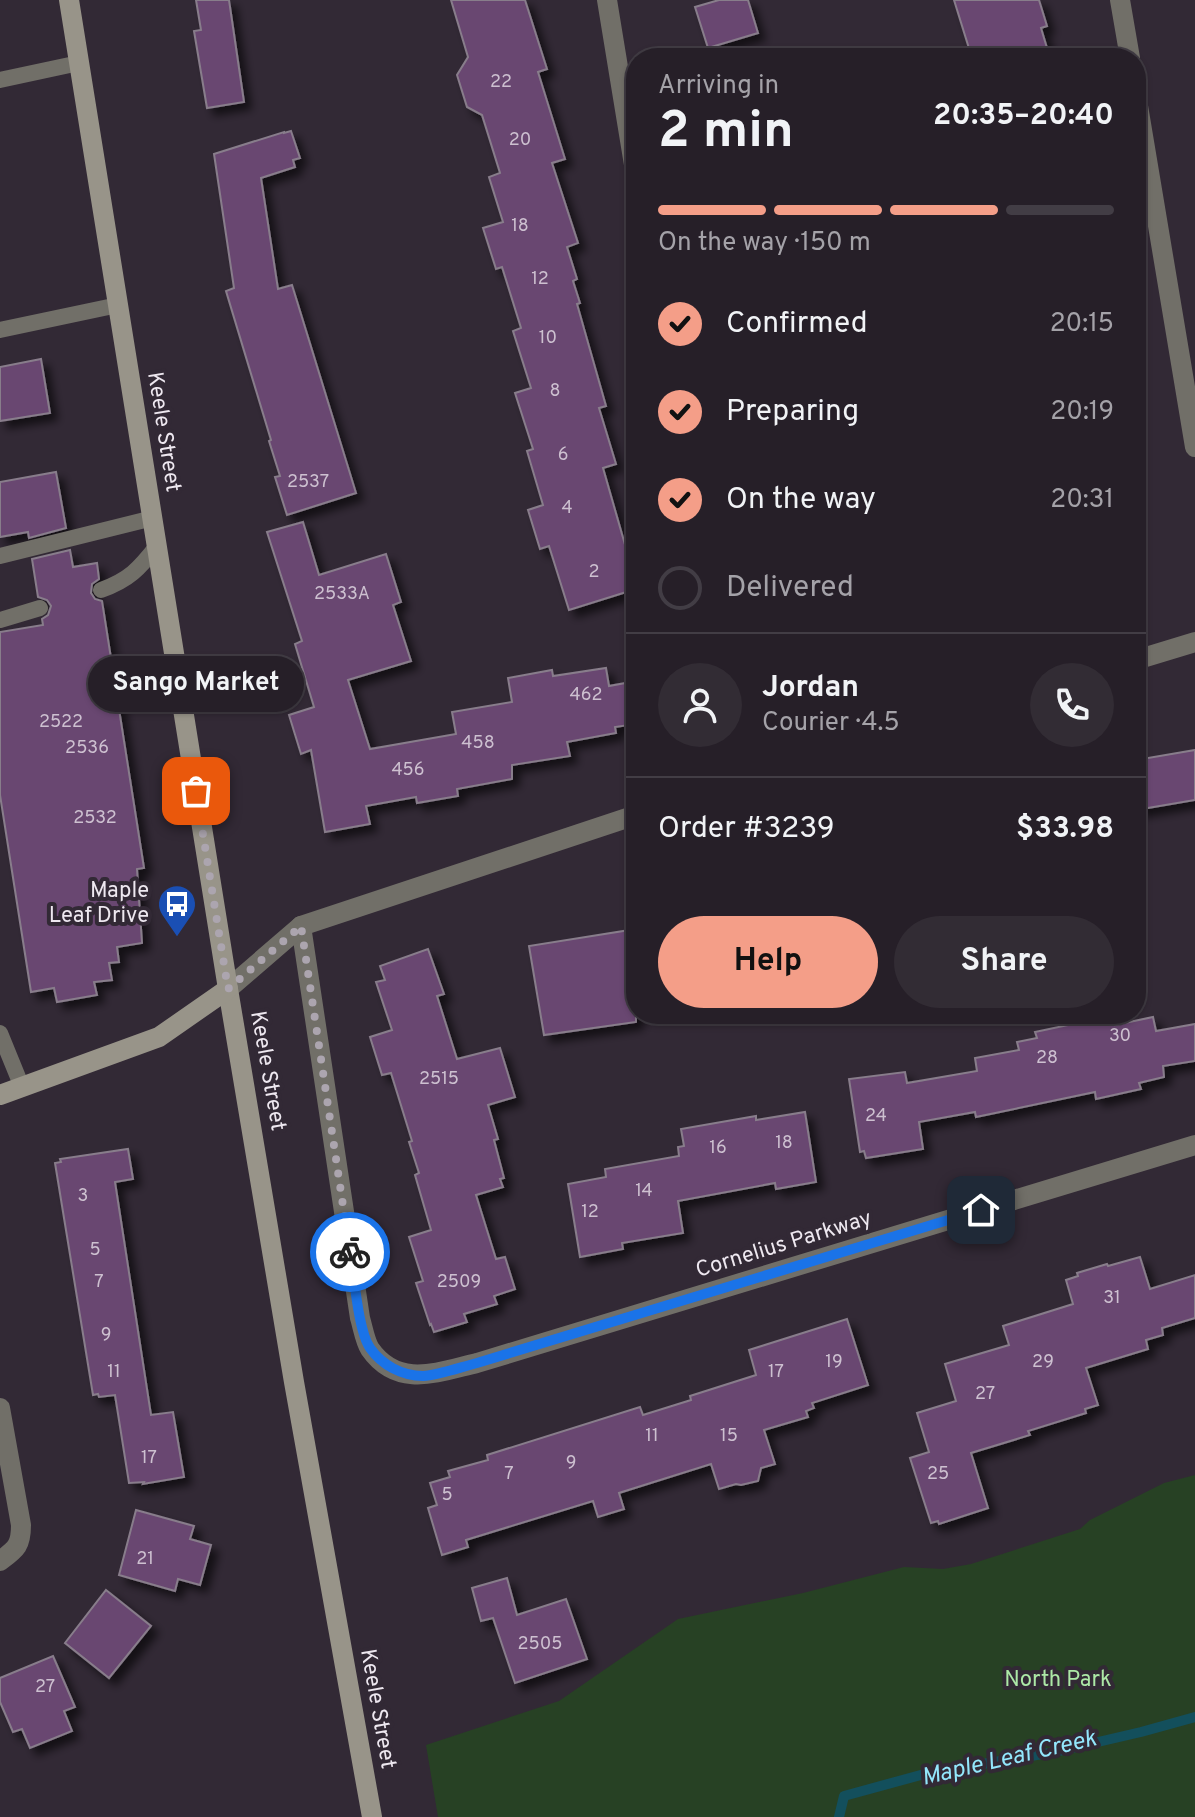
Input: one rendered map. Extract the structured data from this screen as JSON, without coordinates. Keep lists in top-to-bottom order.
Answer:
{
  "streets": {
    "main road": ["Keele Street"],
    "street": ["Cornelius Parkway"]
  },
  "water": ["Maple Leaf Creek"],
  "parks": ["North Park"],
  "places": {
    "other": ["Sango Market"],
    "bus stop": ["Maple Leaf Drive"]
  },
  "house_numbers": [
    "22",
    "20",
    "18",
    "12",
    "10",
    "8",
    "6",
    "2537",
    "4",
    "2",
    "2533A",
    "462",
    "2522",
    "458",
    "2536",
    "456",
    "2532",
    "30",
    "28",
    "2515",
    "24",
    "18",
    "16",
    "14",
    "3",
    "12",
    "5",
    "7",
    "2509",
    "31",
    "9",
    "19",
    "29",
    "11",
    "17",
    "27",
    "11",
    "15",
    "17",
    "9",
    "7",
    "25",
    "5",
    "21",
    "2505",
    "27"
  ],
  "page": {
    "heading": ["2 min", "Arriving in", "20:35–20:40"],
    "panel": [
      "Jordan",
      "Courier · 4.5",
      "Order #3239",
      "$33.98"
    ],
    "bar": "On the way · 150 m",
    "list": [
      ["Confirmed", "20:15"],
      ["Preparing", "20:19"],
      ["On the way", "20:31"],
      "Delivered"
    ],
    "bubble": "Sango Market",
    "buttons": ["Help", "Share"]
  }
}
